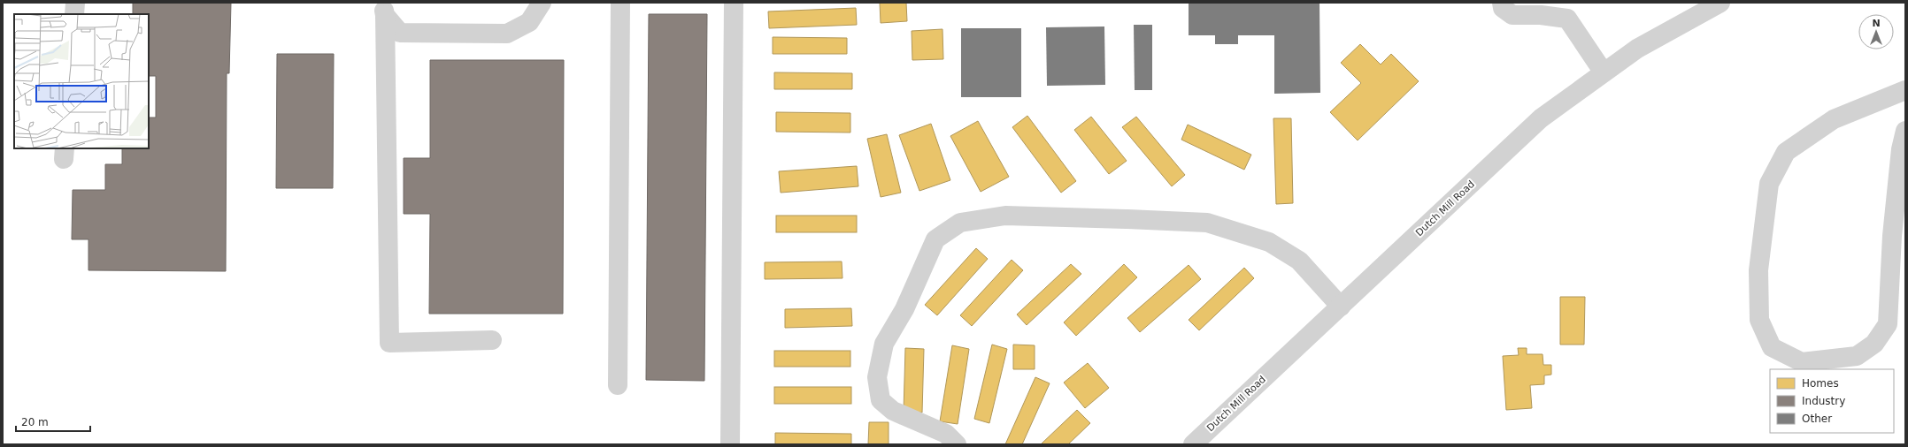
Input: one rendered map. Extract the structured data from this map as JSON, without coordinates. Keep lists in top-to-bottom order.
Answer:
{
  "streets": {
    "street": ["Dutch Mill Road"]
  },
  "legend": ["Homes", "Industry", "Other"],
  "scale_bar": "20 m",
  "north": "top"
}
